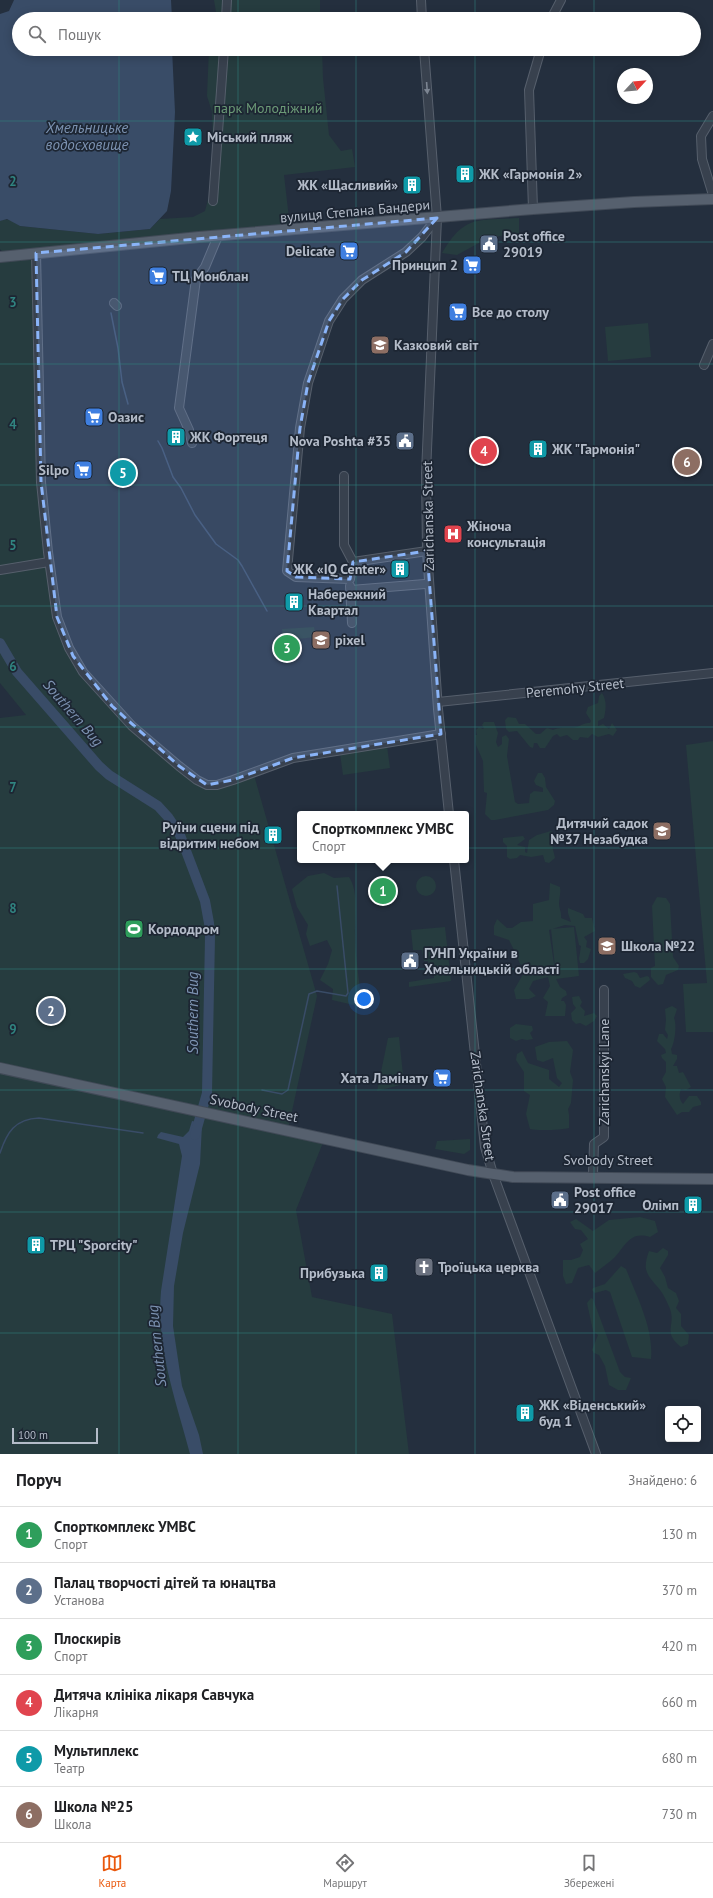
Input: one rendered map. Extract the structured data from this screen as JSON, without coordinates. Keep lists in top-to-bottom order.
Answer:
{
  "streets": {
    "main road": ["вулиця Степана Бандери", "Svobody Street"],
    "street": ["Zarichanska Street", "Peremohy Street", "Zarichanskyi Lane"]
  },
  "crossings": [
    ["вулиця Степана Бандери", "Zarichanska Street"],
    ["Zarichanska Street", "Peremohy Street"],
    ["Zarichanska Street", "Svobody Street"],
    ["Zarichanskyi Lane", "Svobody Street"]
  ],
  "water": ["Хмельницьке водосховище", "Southern Bug"],
  "parks": ["парк Молодіжний"],
  "places": {
    "place": ["Міський пляж"],
    "building": [
      "ЖК «Гармонія 2»",
      "ЖК «Щасливий»",
      "ЖК Фортеця",
      "ЖК \"Гармонія\"",
      "ЖК «IQ Center»",
      "Набережний Квартал",
      "Руїни сцени під відритим небом",
      "Олімп",
      "ТРЦ \"Sporcity\"",
      "Прибузька",
      "ЖК «Віденський» буд 1"
    ],
    "public building": [
      "Post office 29019",
      "Nova Poshta #35",
      "ГУНП України в Хмельницькій області",
      "Post office 29017"
    ],
    "supermarket": [
      "Delicate",
      "Принцип 2",
      "ТЦ Монблан",
      "Все до столу",
      "Оазис",
      "Silpo",
      "Хата Ламінату"
    ],
    "school or university": [
      "Казковий світ",
      "pixel",
      "Дитячий садок №37 Незабудка",
      "Школа №22"
    ],
    "hospital": ["Жіноча консультація"],
    "sports": ["Кордодром"],
    "church": ["Троїцька церква"]
  },
  "scale_bar": "100 m",
  "north": "top right",
  "page": {
    "search": "Пошук",
    "pins": [
      "4",
      "6",
      "5",
      "3",
      "1",
      "2"
    ],
    "popup": ["Спорткомплекс УМВС", "Спорт"],
    "scale": "100 m",
    "heading": ["Поруч", "Знайдено: 6"],
    "list": [
      {
        "mark": "1",
        "name": "Спорткомплекс УМВС",
        "note": "Спорт",
        "value": "130 m"
      },
      {
        "mark": "2",
        "name": "Палац творчості дітей та юнацтва",
        "note": "Установа",
        "value": "370 m"
      },
      {
        "mark": "3",
        "name": "Плоскирів",
        "note": "Спорт",
        "value": "420 m"
      },
      {
        "mark": "4",
        "name": "Дитяча клініка лікаря Савчука",
        "note": "Лікарня",
        "value": "660 m"
      },
      {
        "mark": "5",
        "name": "Мультиплекс",
        "note": "Театр",
        "value": "680 m"
      },
      {
        "mark": "6",
        "name": "Школа №25",
        "note": "Школа",
        "value": "730 m"
      }
    ],
    "nav": ["Карта", "Маршрут", "Збережені"]
  },
  "grid": {
    "rows": [
      "2",
      "3",
      "4",
      "5",
      "6",
      "7",
      "8",
      "9"
    ]
  }
}
